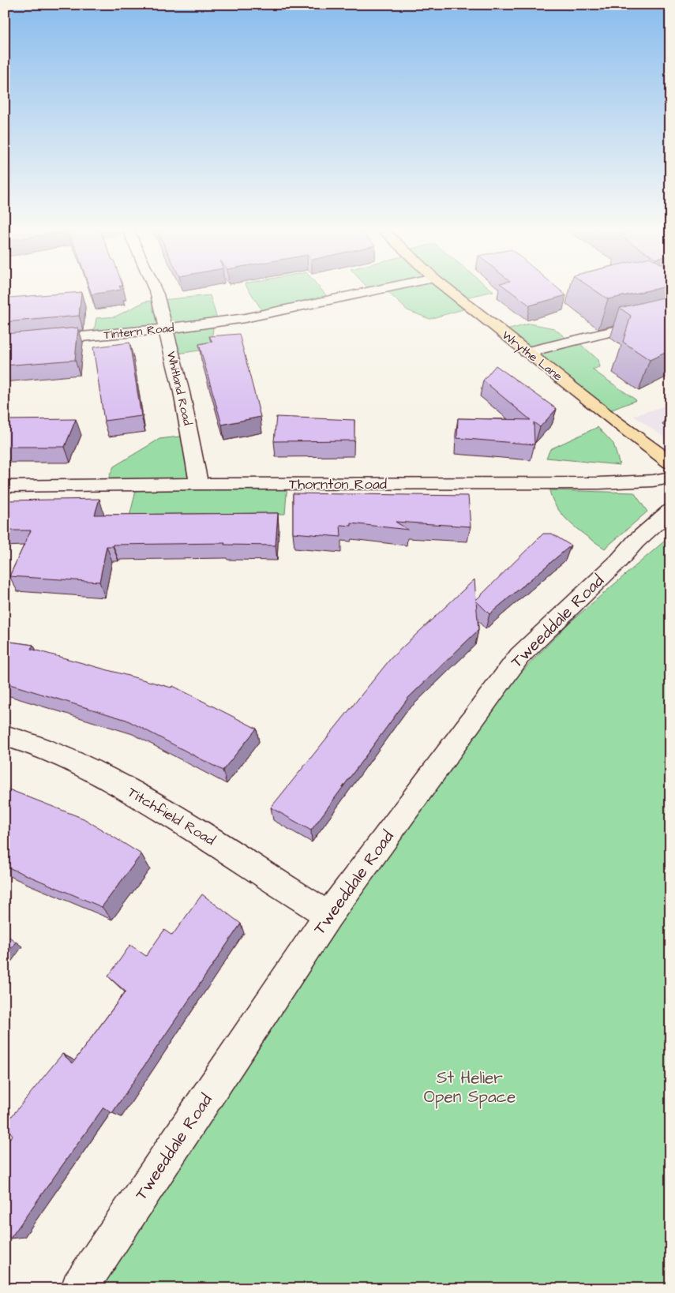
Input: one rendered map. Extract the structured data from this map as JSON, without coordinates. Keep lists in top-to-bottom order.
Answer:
{
  "streets": {
    "main road": ["Wrythe Lane"],
    "street": [
      "Tintern Road",
      "Whitland Road",
      "Thornton Road",
      "Tweeddale Road",
      "Titchfield Road"
    ]
  },
  "crossings": [
    ["Tintern Road", "Whitland Road"],
    ["Whitland Road", "Thornton Road"],
    ["Tweeddale Road", "Titchfield Road"]
  ],
  "parks": ["St Helier Open Space"]
}
